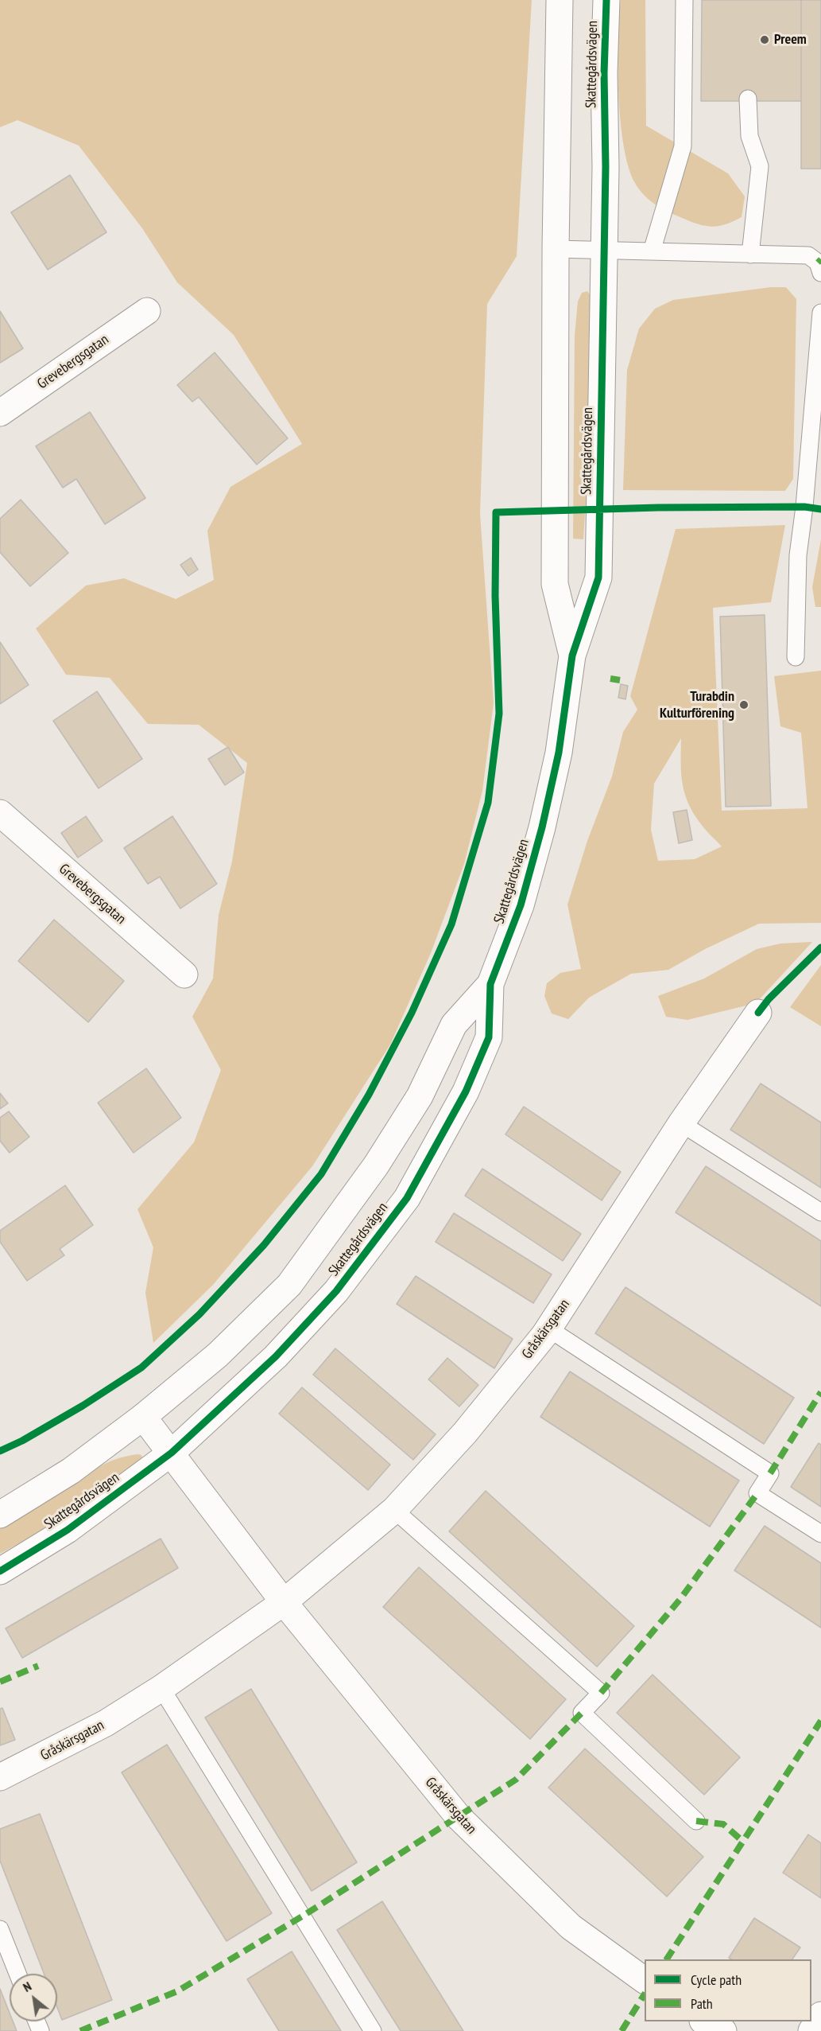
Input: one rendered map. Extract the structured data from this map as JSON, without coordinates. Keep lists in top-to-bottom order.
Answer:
{
  "streets": {
    "street": ["Skattegårdsvägen", "Grevebergsgatan", "Gråskärsgatan"]
  },
  "crossings": [
    ["Skattegårdsvägen", "Gråskärsgatan"]
  ],
  "places": ["Preem", "Turabdin Kulturförening"],
  "legend": ["Cycle path", "Path"],
  "north": "top left"
}
